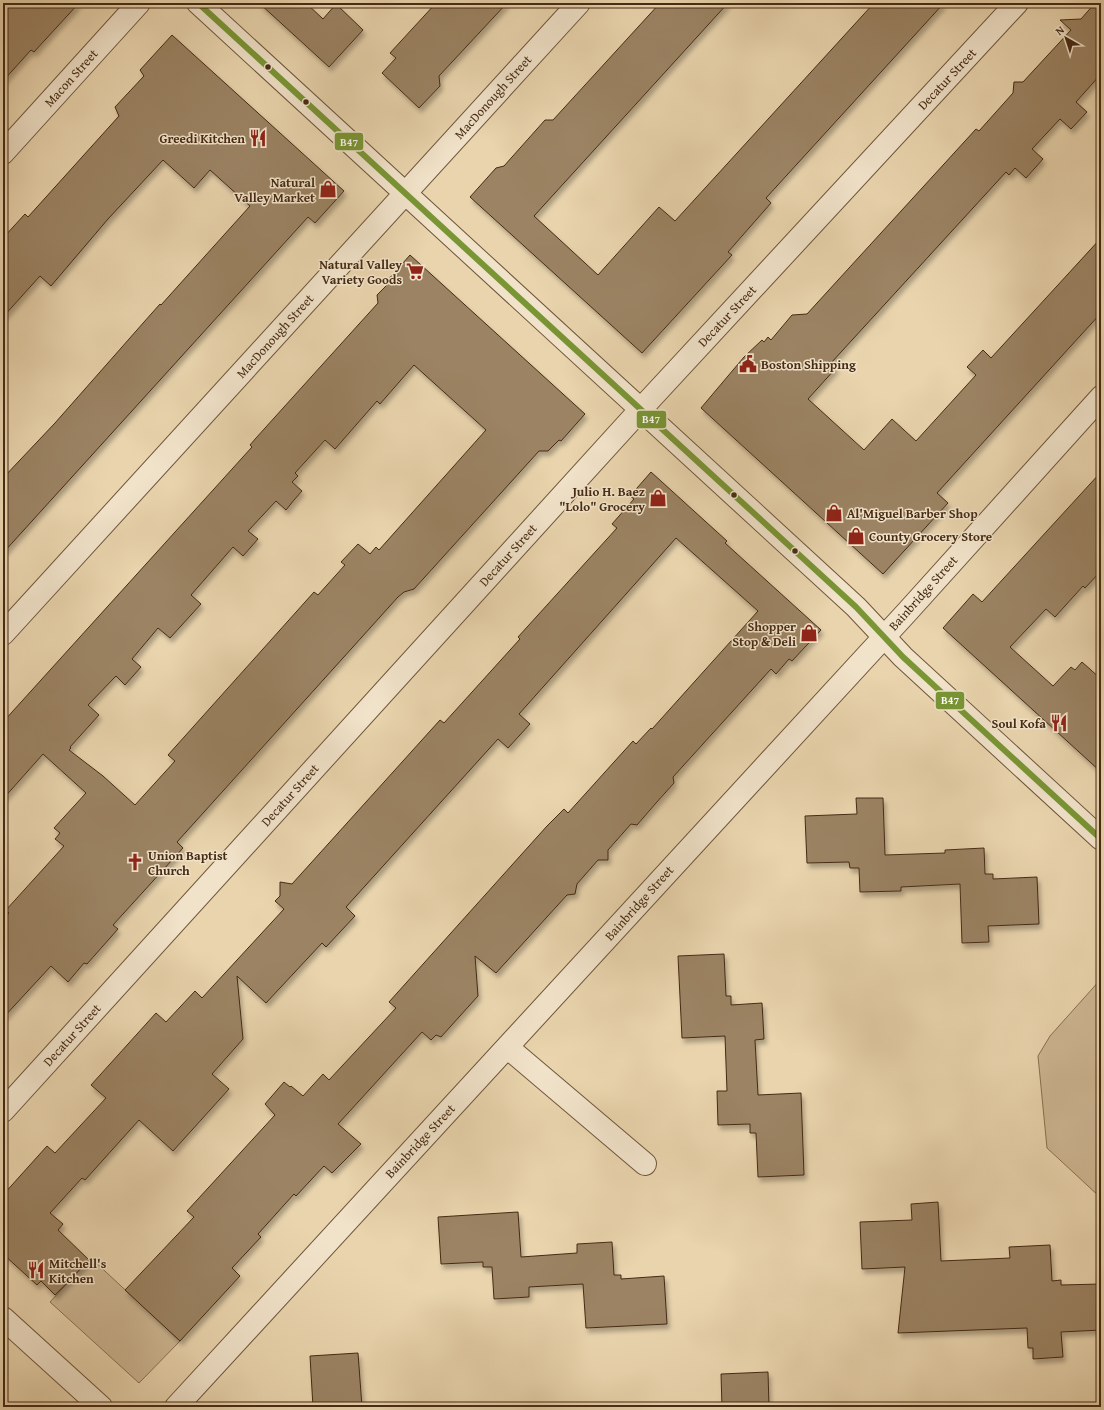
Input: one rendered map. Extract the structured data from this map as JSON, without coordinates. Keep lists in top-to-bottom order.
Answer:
{
  "streets": {
    "street": [
      "Macon Street",
      "Decatur Street",
      "MacDonough Street",
      "Bainbridge Street"
    ]
  },
  "places": {
    "restaurant": ["Greedi Kitchen", "Soul Kofa", "Mitchell's Kitchen"],
    "shop": [
      "Natural Valley Market",
      "Julio H. Baez \"Lolo\" Grocery",
      "Al'Miguel Barber Shop",
      "County Grocery Store",
      "Shopper Stop & Deli"
    ],
    "supermarket": ["Natural Valley Variety Goods"],
    "public building": ["Boston Shipping"],
    "church": ["Union Baptist Church"]
  },
  "lines": ["transit line B47"],
  "north": "top left"
}
